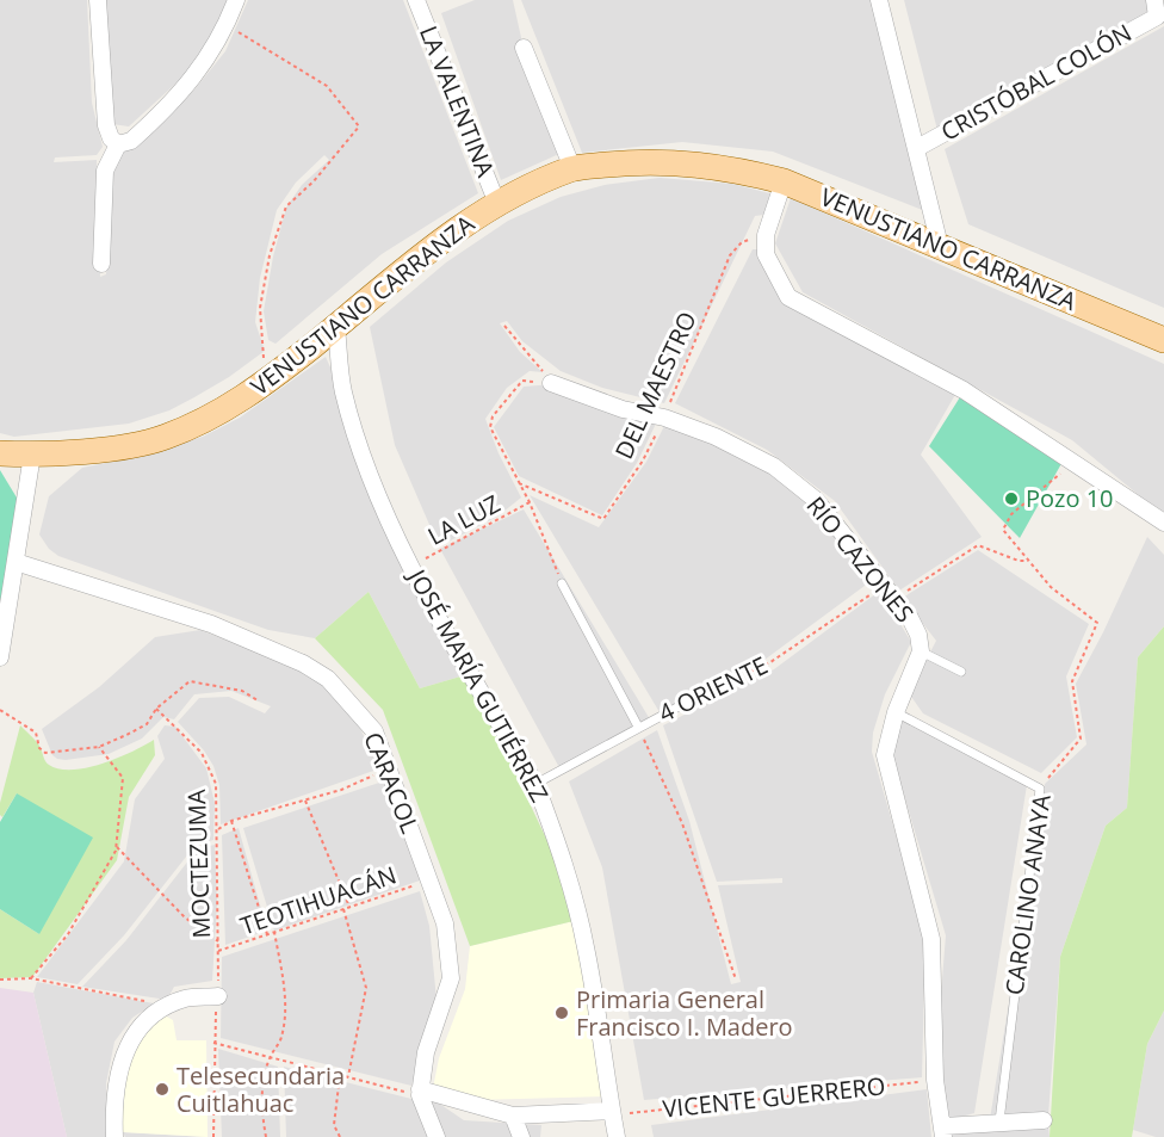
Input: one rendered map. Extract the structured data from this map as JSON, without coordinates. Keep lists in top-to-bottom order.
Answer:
{
  "streets": {
    "main road": ["VENUSTIANO CARRANZA"],
    "street": [
      "CRISTÓBAL COLÓN",
      "LA VALENTINA",
      "RÍO CAZONES",
      "JOSÉ MARÍA GUTIÉRREZ",
      "CARACOL"
    ],
    "lane": ["4 ORIENTE", "CAROLINO ANAYA"],
    "path": [
      "DEL MAESTRO",
      "LA LUZ",
      "MOCTEZUMA",
      "TEOTIHUACÁN",
      "VICENTE GUERRERO"
    ]
  },
  "crossings": [
    ["CRISTÓBAL COLÓN", "VENUSTIANO CARRANZA"],
    ["LA VALENTINA", "VENUSTIANO CARRANZA"],
    ["VENUSTIANO CARRANZA", "JOSÉ MARÍA GUTIÉRREZ"],
    ["DEL MAESTRO", "RÍO CAZONES"],
    ["LA LUZ", "JOSÉ MARÍA GUTIÉRREZ"],
    ["RÍO CAZONES", "4 ORIENTE"],
    ["RÍO CAZONES", "VICENTE GUERRERO"],
    ["JOSÉ MARÍA GUTIÉRREZ", "4 ORIENTE"],
    ["JOSÉ MARÍA GUTIÉRREZ", "VICENTE GUERRERO"],
    ["4 ORIENTE", "CAROLINO ANAYA"],
    ["CARACOL", "TEOTIHUACÁN"],
    ["MOCTEZUMA", "TEOTIHUACÁN"]
  ],
  "places": ["Pozo 10", "Primaria General Francisco I. Madero", "Telesecundaria Cuitlahuac"]
}
